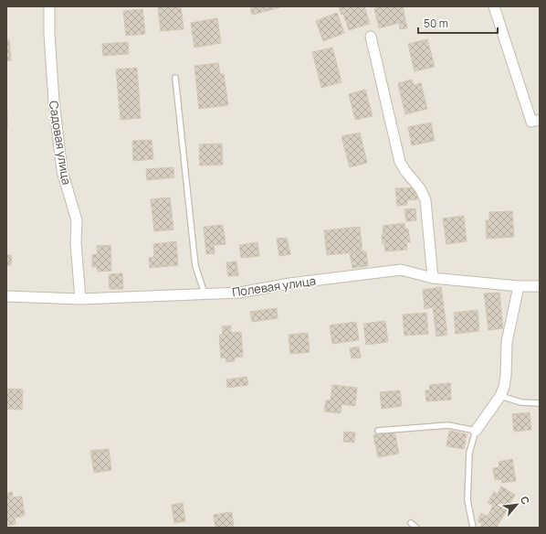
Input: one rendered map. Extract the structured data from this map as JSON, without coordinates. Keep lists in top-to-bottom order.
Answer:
{
  "streets": {
    "street": ["Садовая улица", "Полевая улица"]
  },
  "crossings": [
    ["Садовая улица", "Полевая улица"]
  ],
  "scale_bar": "50 m",
  "north": "top right"
}
